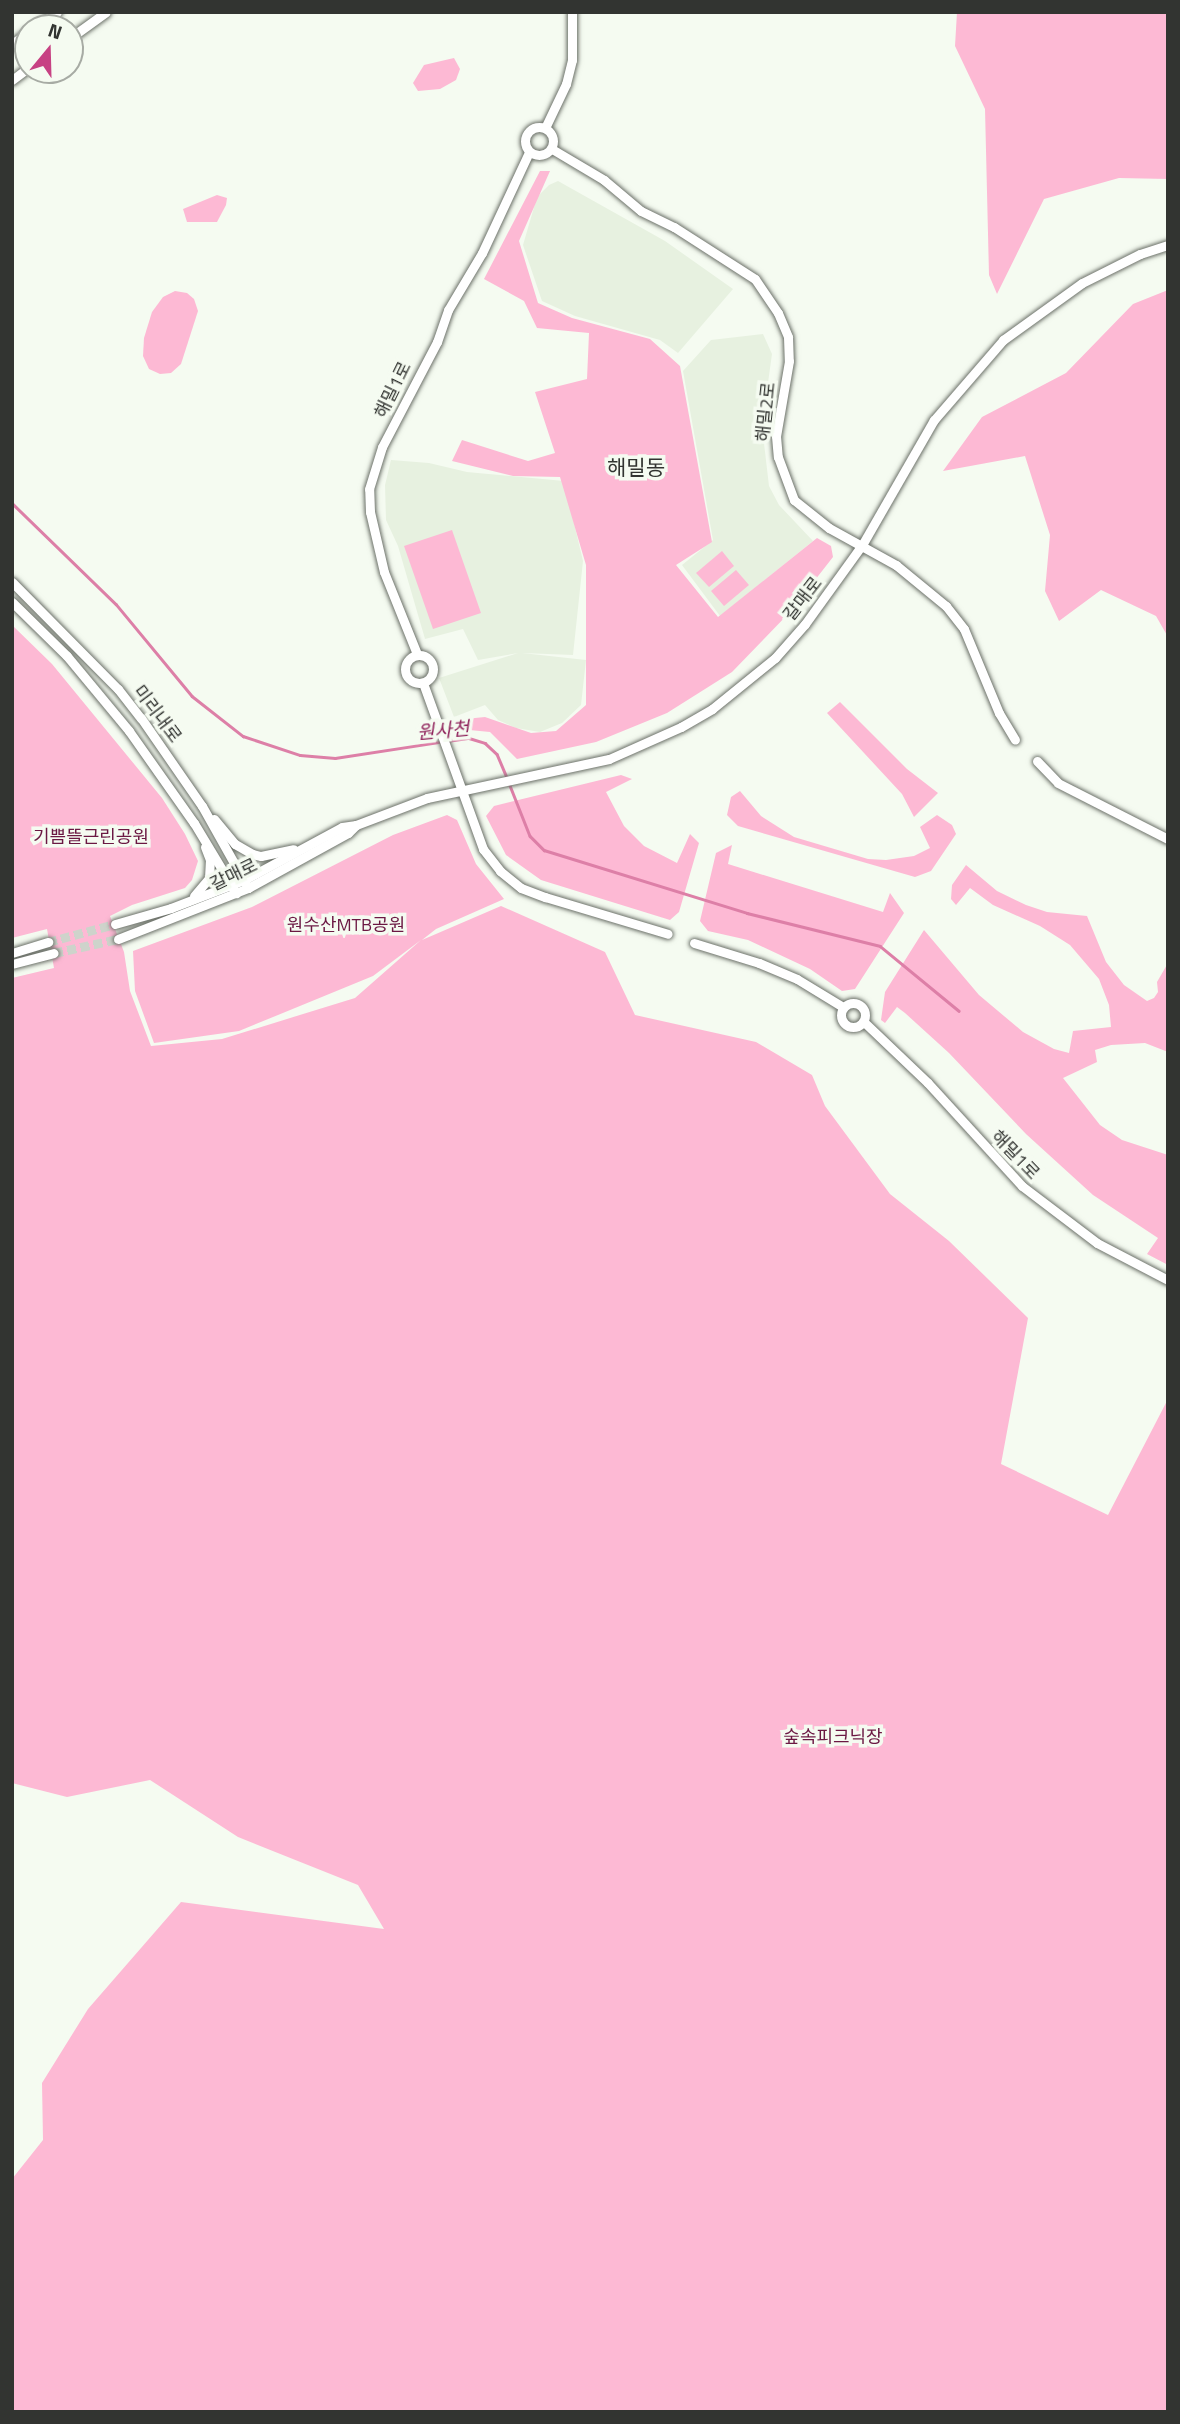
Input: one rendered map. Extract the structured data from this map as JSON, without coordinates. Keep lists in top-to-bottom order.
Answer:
{
  "streets": {
    "street": [
      "해밀1로",
      "해밀2로",
      "갈매로",
      "미리내로"
    ]
  },
  "crossings": [
    ["해밀1로", "해밀2로"],
    ["해밀2로", "갈매로"],
    ["갈매로", "미리내로"]
  ],
  "districts": ["해밀동"],
  "water": ["원사천"],
  "parks": ["기쁨뜰근린공원", "원수산MTB공원", "숲속피크닉장"],
  "north": "top"
}
